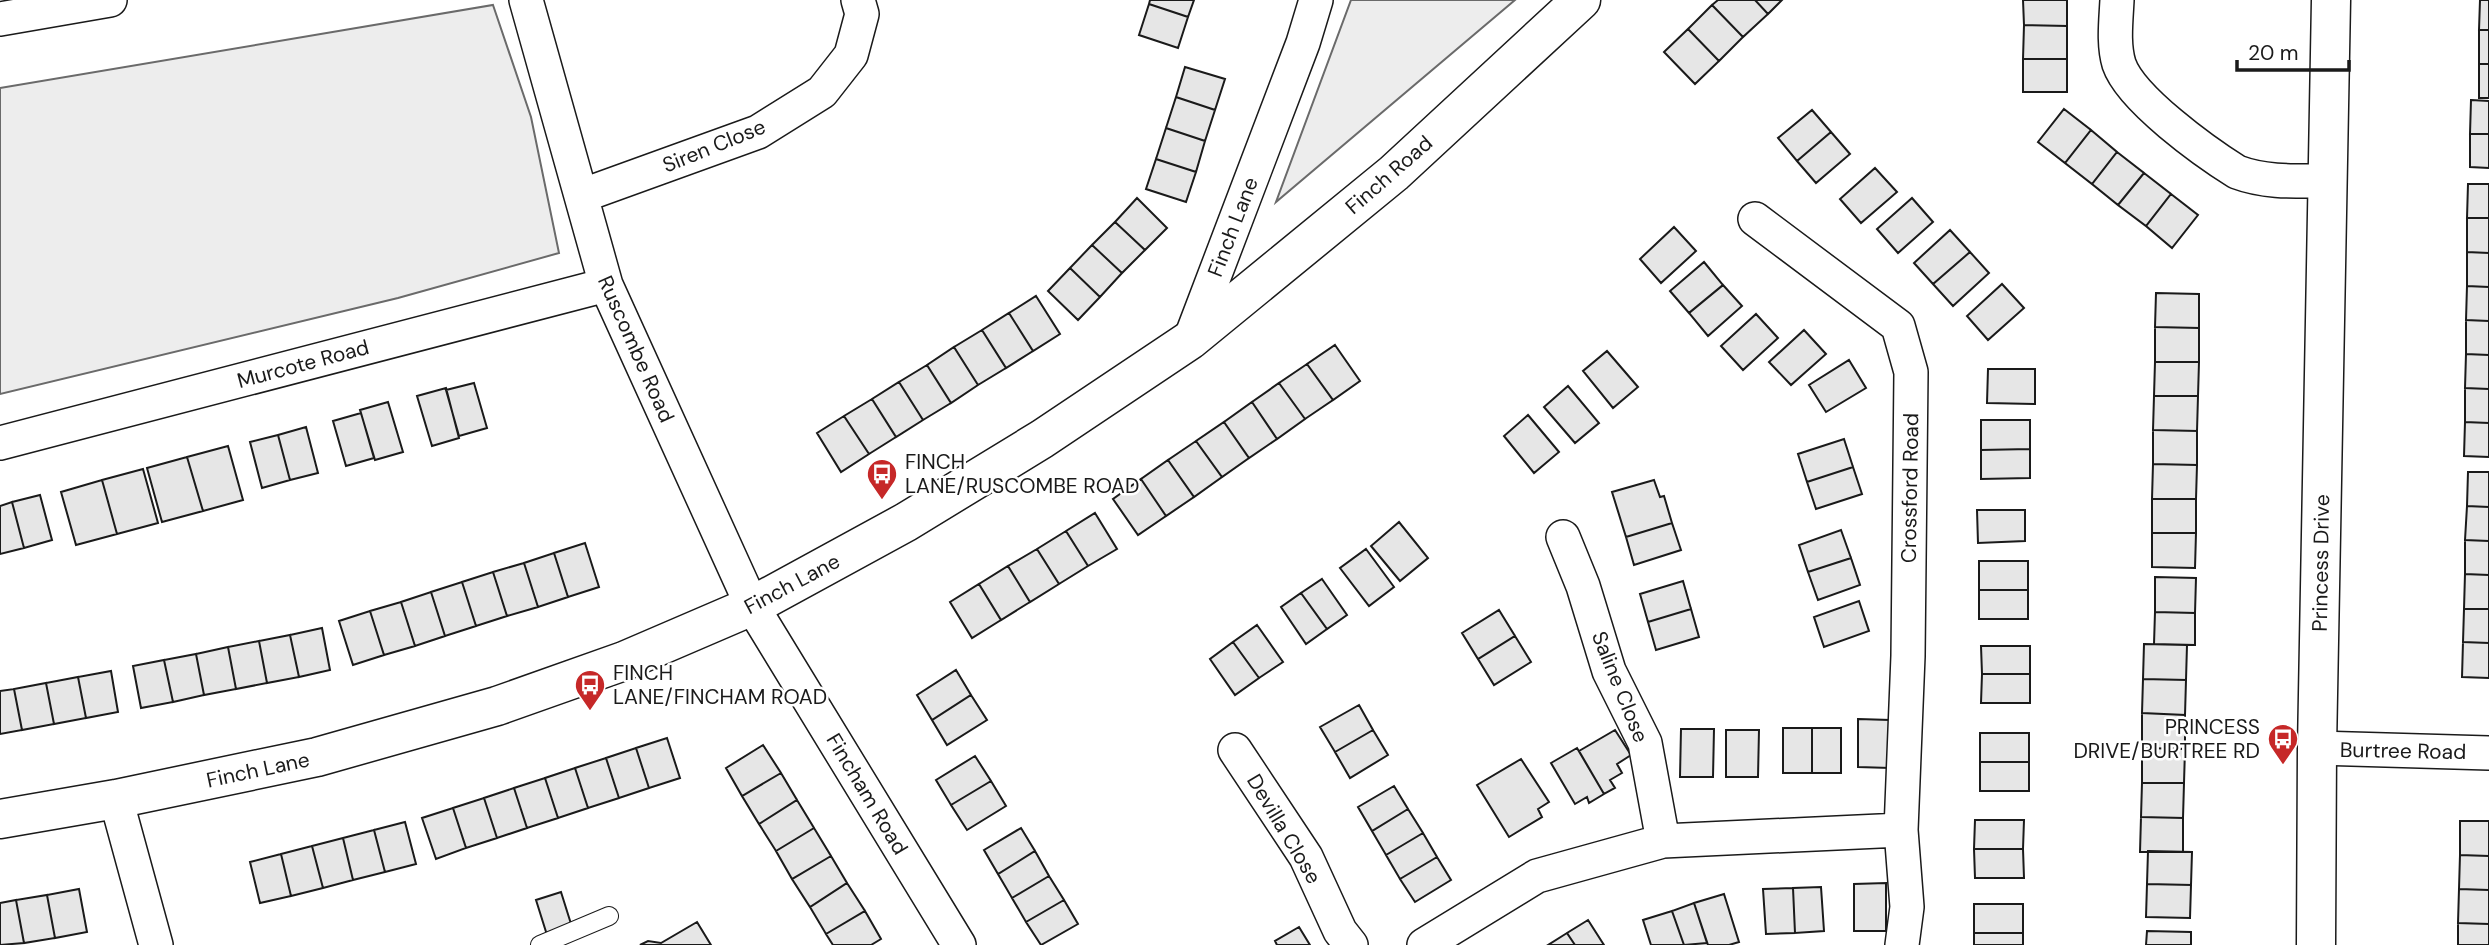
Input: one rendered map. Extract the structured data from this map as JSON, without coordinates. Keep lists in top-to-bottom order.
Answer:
{
  "streets": {
    "street": [
      "Siren Close",
      "Finch Road",
      "Finch Lane",
      "Ruscombe Road",
      "Murcote Road",
      "Crossford Road",
      "Princess Drive",
      "Saline Close",
      "Burtree Road",
      "Fincham Road",
      "Devilla Close"
    ]
  },
  "crossings": [
    ["Siren Close", "Ruscombe Road"],
    ["Finch Road", "Finch Lane"],
    ["Finch Lane", "Ruscombe Road"],
    ["Finch Lane", "Fincham Road"],
    ["Ruscombe Road", "Murcote Road"],
    ["Ruscombe Road", "Fincham Road"],
    ["Princess Drive", "Burtree Road"]
  ],
  "places": {
    "bus stop": ["FINCH LANE/RUSCOMBE ROAD", "FINCH LANE/FINCHAM ROAD", "PRINCESS DRIVE/BURTREE RD"]
  },
  "scale_bar": "20 m"
}
